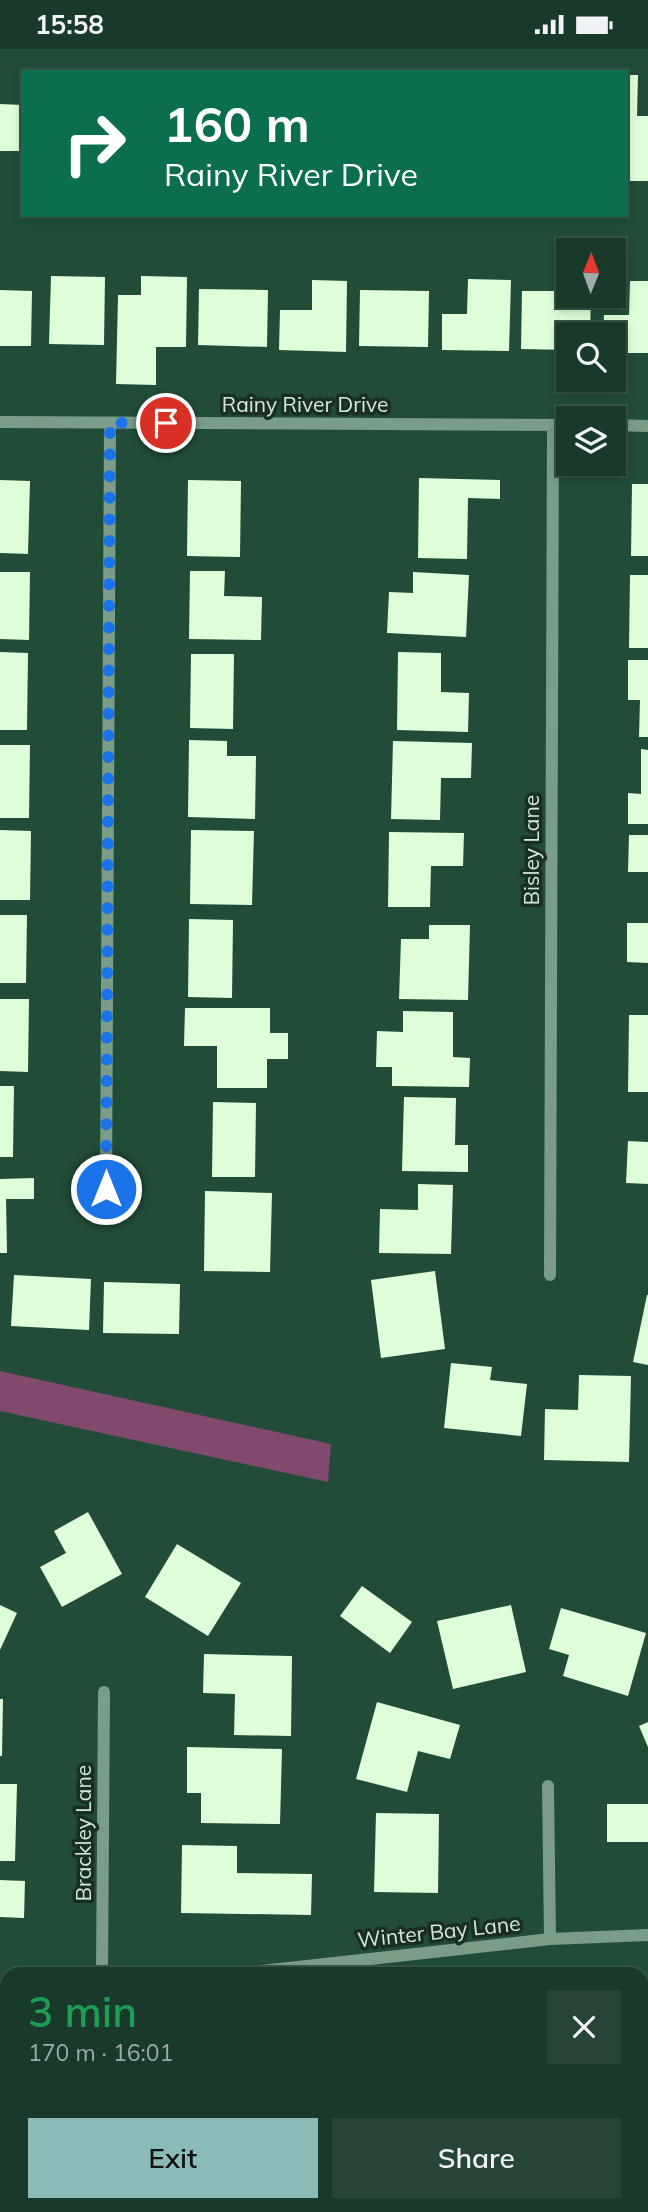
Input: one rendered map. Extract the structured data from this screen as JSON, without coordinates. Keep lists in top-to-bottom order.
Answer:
{
  "streets": {
    "street": [
      "Rainy River Drive",
      "Bisley Lane",
      "Brackley Lane",
      "Winter Bay Lane"
    ]
  },
  "crossings": [
    ["Rainy River Drive", "Bisley Lane"]
  ],
  "north": "top",
  "page": {
    "status": "15:58",
    "turn": ["160 m", "Rainy River Drive"],
    "heading": ["3 min", "170 m · 16:01"],
    "buttons": ["Exit", "Share"]
  }
}
